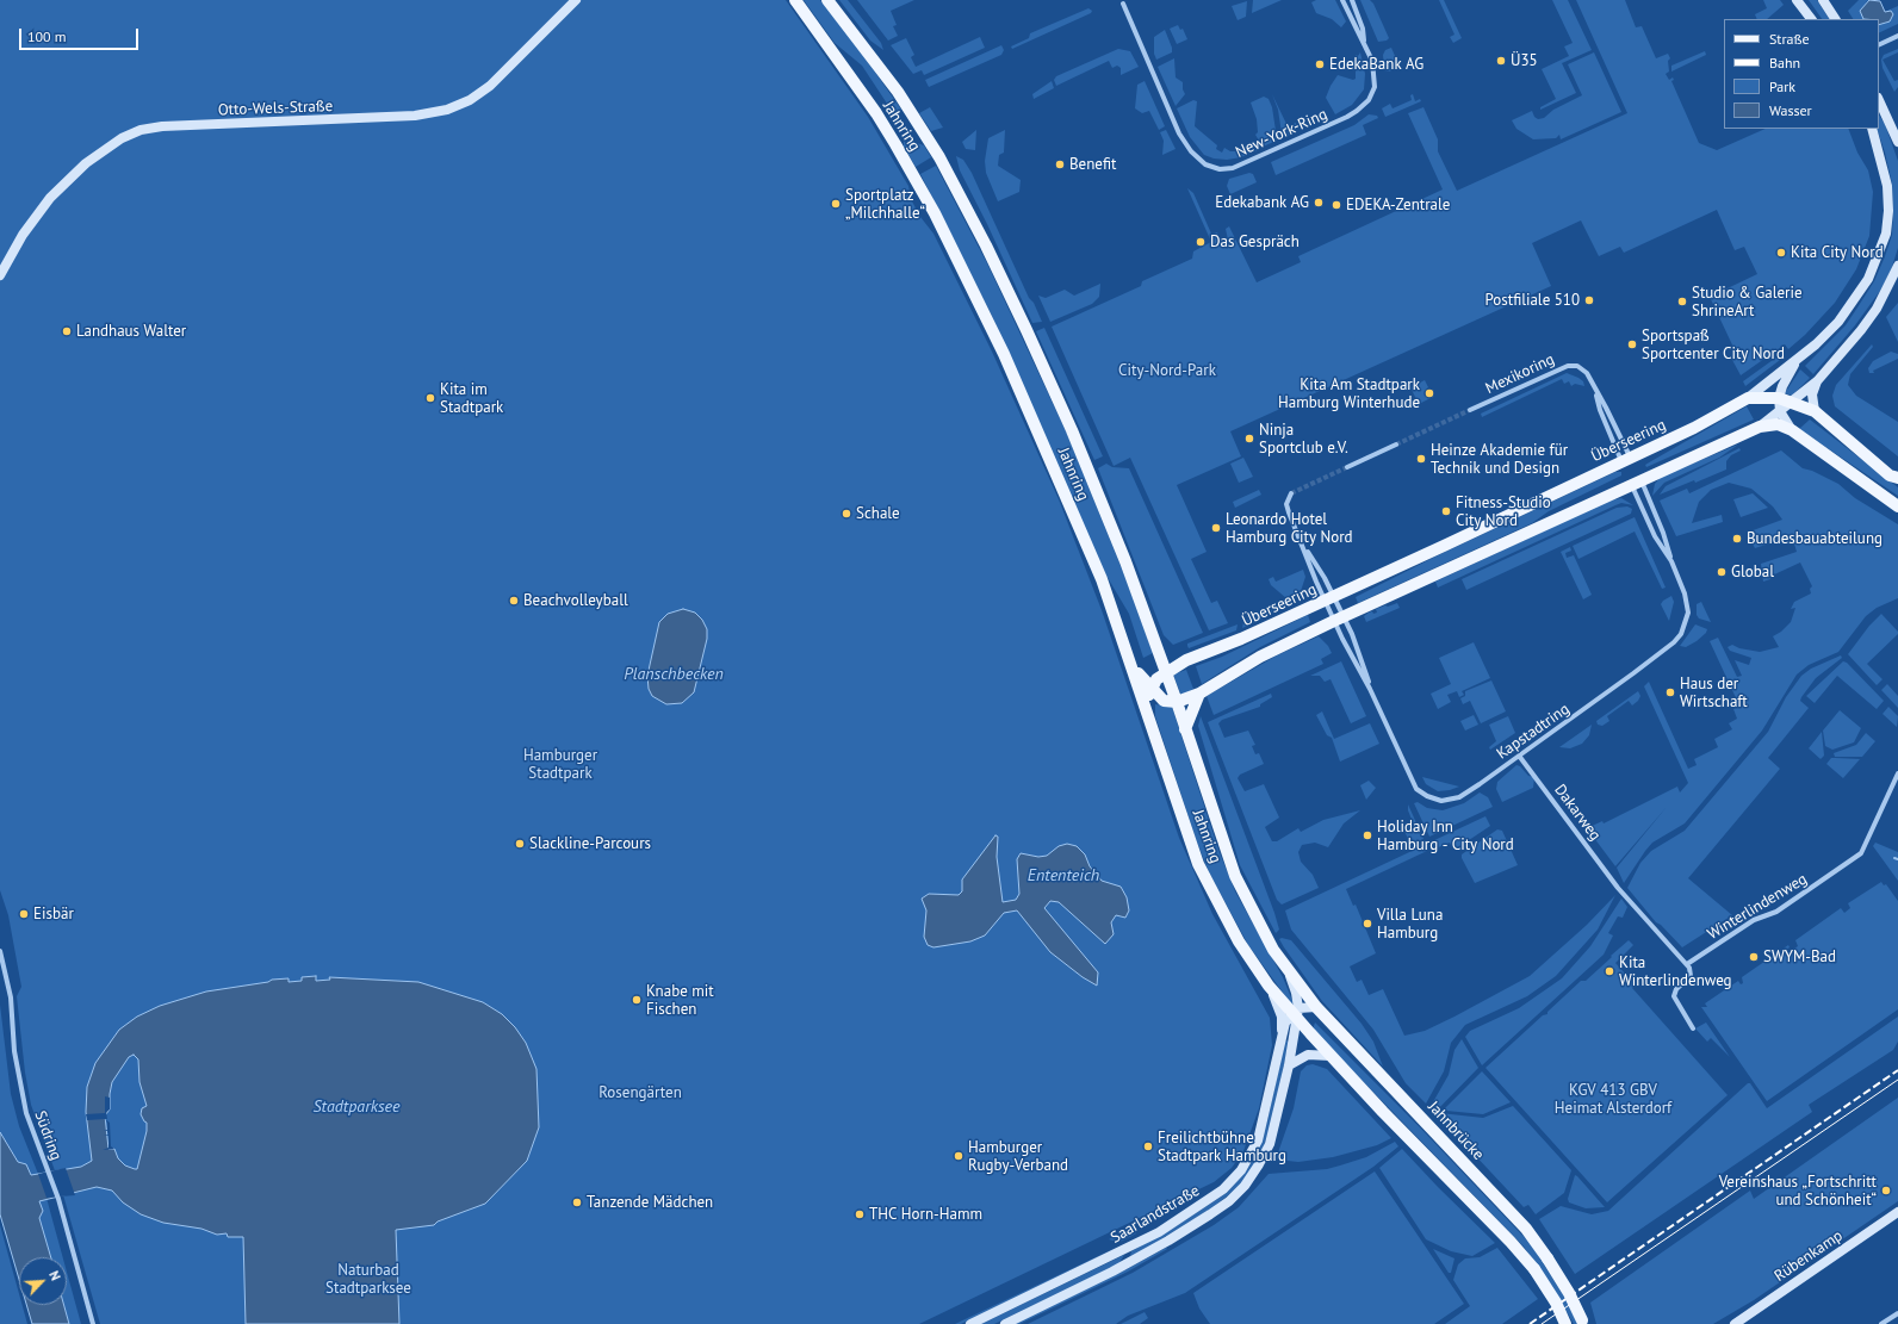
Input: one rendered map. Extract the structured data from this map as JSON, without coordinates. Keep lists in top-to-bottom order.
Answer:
{
  "streets": {
    "main road": ["Jahnring", "Überseering", "Jahnbrücke"],
    "street": [
      "Otto-Wels-Straße",
      "New-York-Ring",
      "Mexikoring",
      "Kapstadtring",
      "Dakarweg",
      "Winterlindenweg",
      "Südring",
      "Saarlandstraße",
      "Rübenkamp"
    ]
  },
  "crossings": [
    ["Jahnring", "Überseering"],
    ["Jahnring", "Jahnbrücke"],
    ["Jahnring", "Saarlandstraße"],
    ["Mexikoring", "Überseering"],
    ["Kapstadtring", "Dakarweg"],
    ["Dakarweg", "Winterlindenweg"],
    ["Jahnbrücke", "Saarlandstraße"]
  ],
  "water": ["Planschbecken", "Ententeich", "Stadtparksee"],
  "parks": [
    "City-Nord-Park",
    "Hamburger Stadtpark",
    "KGV 413 GBV Heimat Alsterdorf",
    "Rosengärten",
    "Naturbad Stadtparksee"
  ],
  "places": [
    "Ü35",
    "EdekaBank AG",
    "Benefit",
    "Edekabank AG",
    "Sportplatz „Milchhalle“",
    "EDEKA-Zentrale",
    "Das Gespräch",
    "Kita City Nord",
    "Postfiliale 510",
    "Studio & Galerie ShrineArt",
    "Landhaus Walter",
    "Sportspaß Sportcenter City Nord",
    "Kita Am Stadtpark Hamburg Winterhude",
    "Kita im Stadtpark",
    "Ninja Sportclub e.V.",
    "Heinze Akademie für Technik und Design",
    "Fitness-Studio City Nord",
    "Schale",
    "Leonardo Hotel Hamburg City Nord",
    "Bundesbauabteilung",
    "Global",
    "Beachvolleyball",
    "Haus der Wirtschaft",
    "Holiday Inn Hamburg - City Nord",
    "Slackline-Parcours",
    "Eisbär",
    "Villa Luna Hamburg",
    "SWYM-Bad",
    "Kita Winterlindenweg",
    "Knabe mit Fischen",
    "Freilichtbühne Stadtpark Hamburg",
    "Hamburger Rugby-Verband",
    "Vereinshaus „Fortschritt und Schönheit“",
    "Tanzende Mädchen",
    "THC Horn-Hamm"
  ],
  "legend": [
    "Straße",
    "Bahn",
    "Park",
    "Wasser"
  ],
  "scale_bar": "100 m",
  "north": "top right"
}
